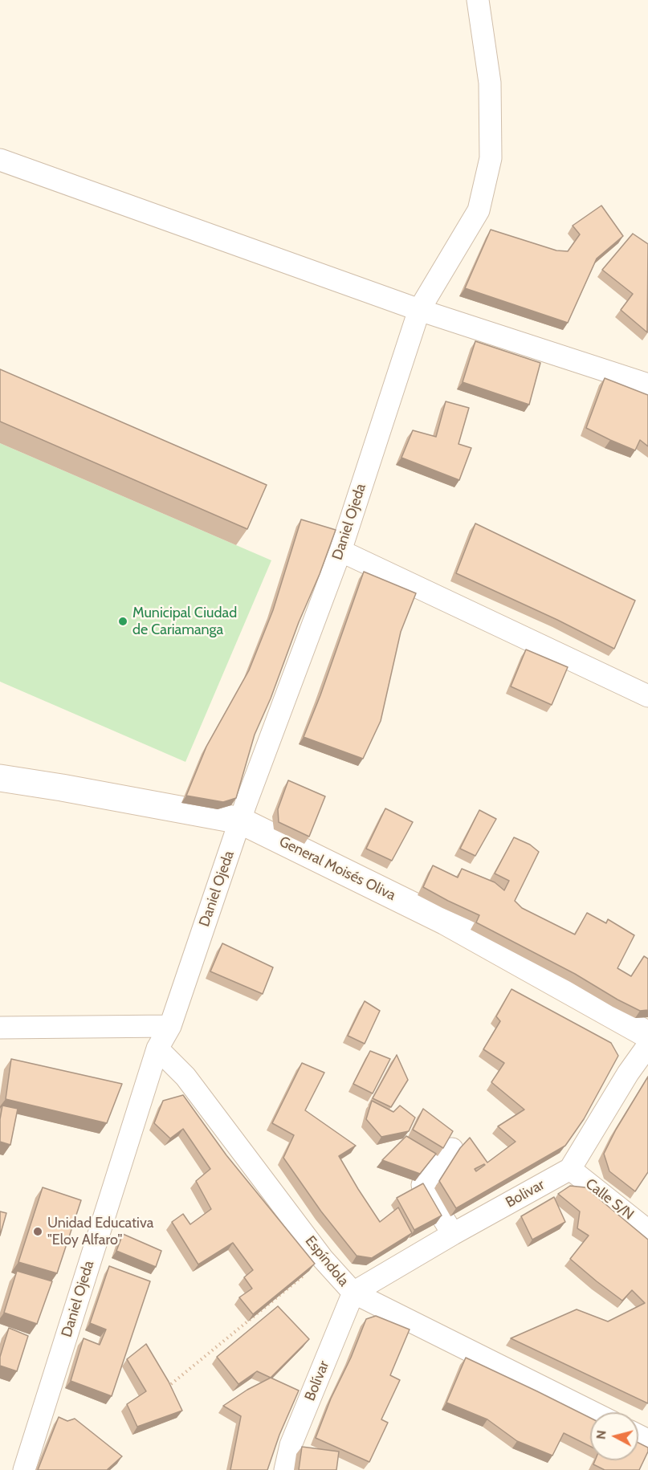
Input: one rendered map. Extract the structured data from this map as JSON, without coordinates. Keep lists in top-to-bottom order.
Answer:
{
  "streets": {
    "main road": ["General Moisés Oliva"],
    "street": [
      "Daniel Ojeda",
      "Bolivar",
      "Calle S/N",
      "Espíndola",
      "Bolívar"
    ]
  },
  "crossings": [
    ["Daniel Ojeda", "General Moisés Oliva"],
    ["Daniel Ojeda", "Espíndola"],
    ["Bolivar", "Calle S/N"],
    ["Bolivar", "Espíndola"],
    ["Bolivar", "Bolívar"],
    ["Espíndola", "Bolívar"]
  ],
  "places": ["Municipal Ciudad de Cariamanga", "Unidad Educativa \"Eloy Alfaro\""],
  "north": "left"
}
